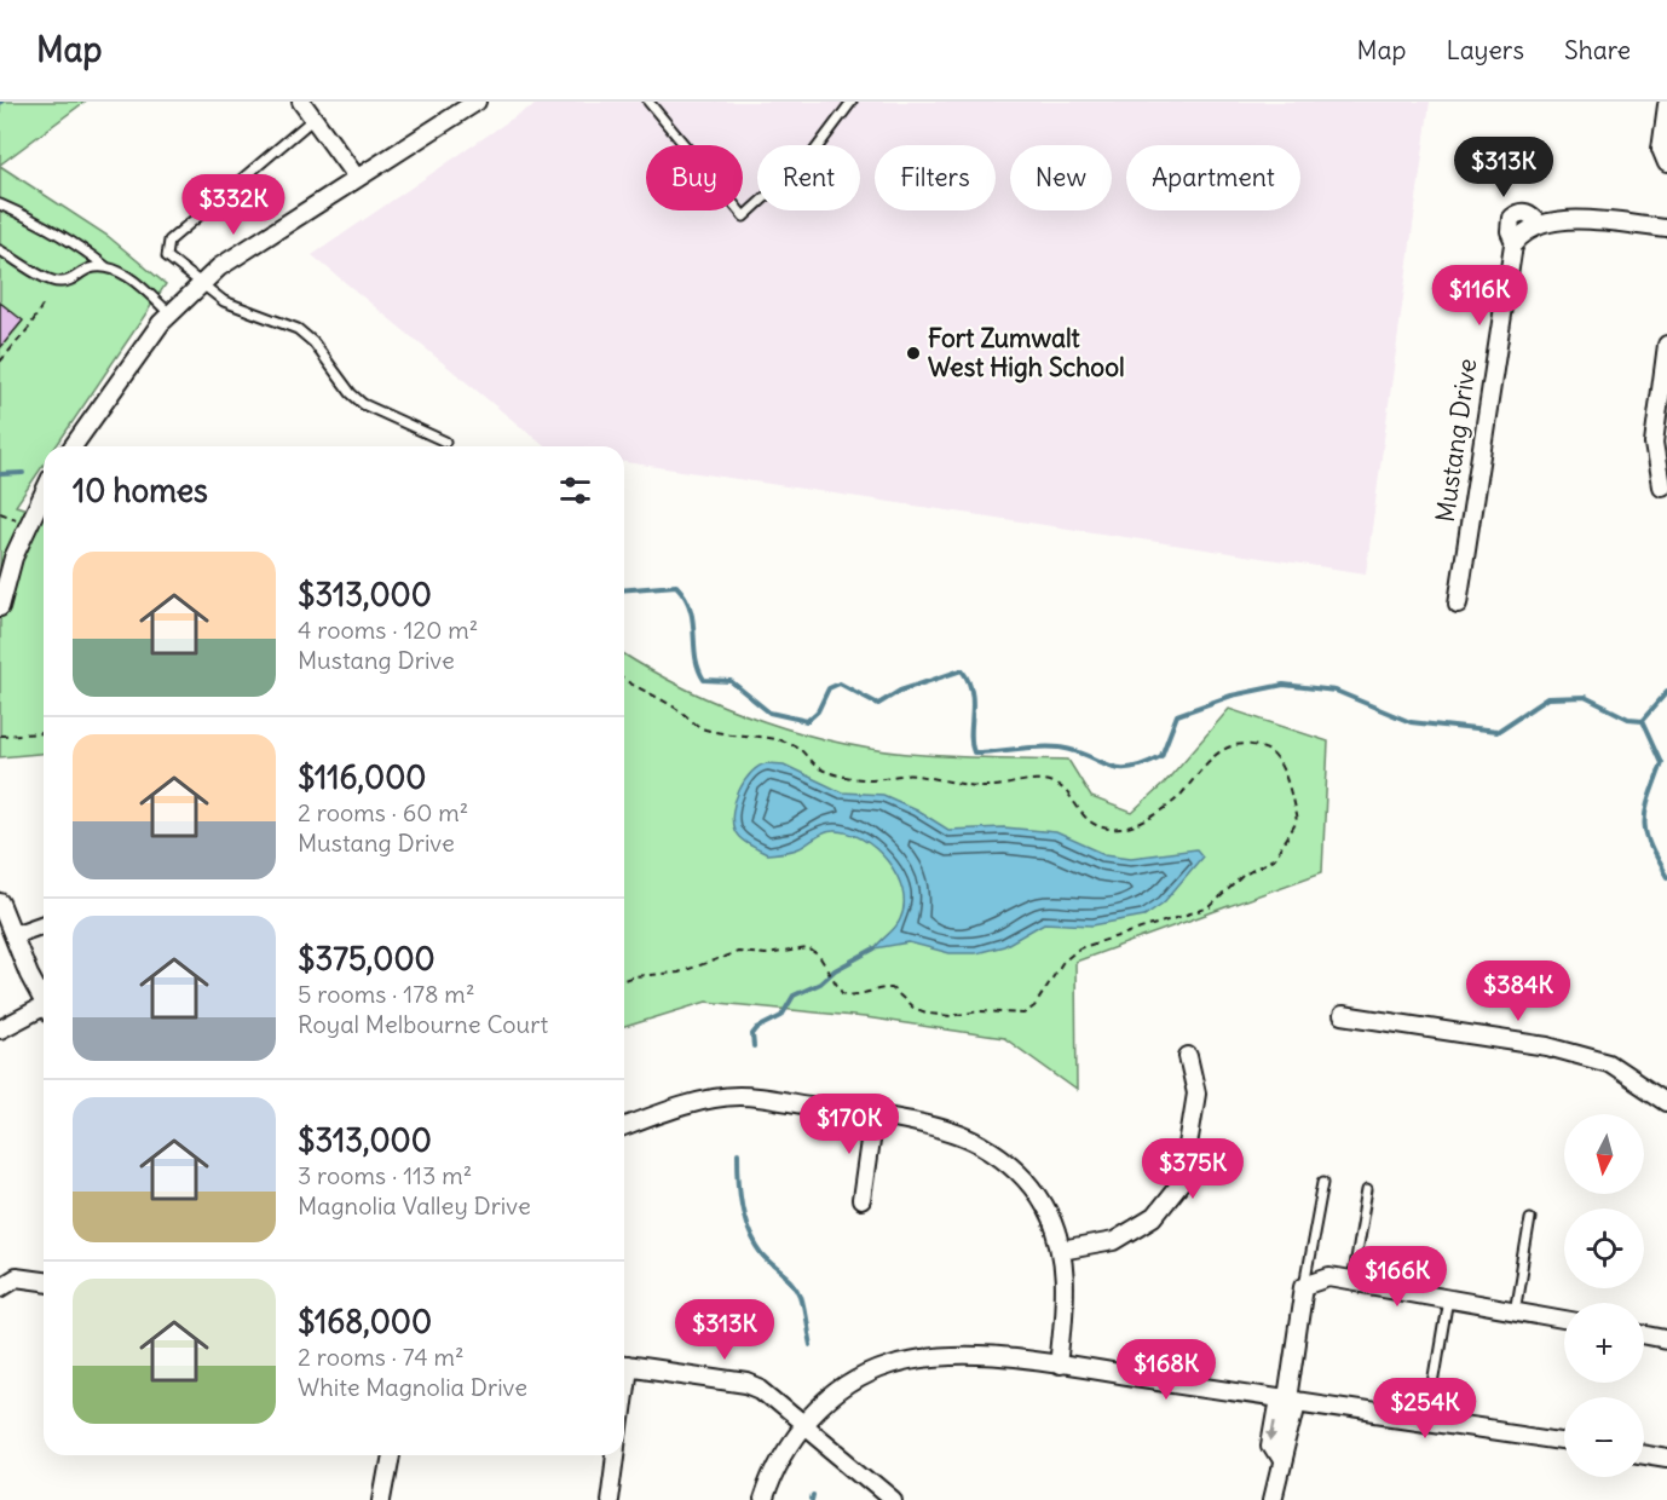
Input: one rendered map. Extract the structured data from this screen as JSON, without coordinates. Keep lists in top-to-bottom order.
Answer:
{
  "streets": {
    "street": ["Mustang Drive"]
  },
  "places": ["Fort Zumwalt West High School"],
  "north": "bottom",
  "page": {
    "header": "Map",
    "nav": ["Map", "Layers", "Share"],
    "price": [
      "$313K",
      "$332K",
      "$116K",
      "$384K",
      "$170K",
      "$375K",
      "$166K",
      "$313K",
      "$168K",
      "$254K"
    ],
    "chip": [
      "Buy",
      "Rent",
      "Filters",
      "New",
      "Apartment"
    ],
    "heading": "10 homes",
    "list": [
      {
        "name": "$313,000",
        "note": "4 rooms · 120 m² · Mustang Drive"
      },
      {
        "name": "$116,000",
        "note": "2 rooms · 60 m² · Mustang Drive"
      },
      {
        "name": "$375,000",
        "note": "5 rooms · 178 m² · Royal Melbourne Court"
      },
      {
        "name": "$313,000",
        "note": "3 rooms · 113 m² · Magnolia Valley Drive"
      },
      {
        "name": "$168,000",
        "note": "2 rooms · 74 m² · White Magnolia Drive"
      }
    ],
    "map_buttons": ["+", "−"]
  }
}
